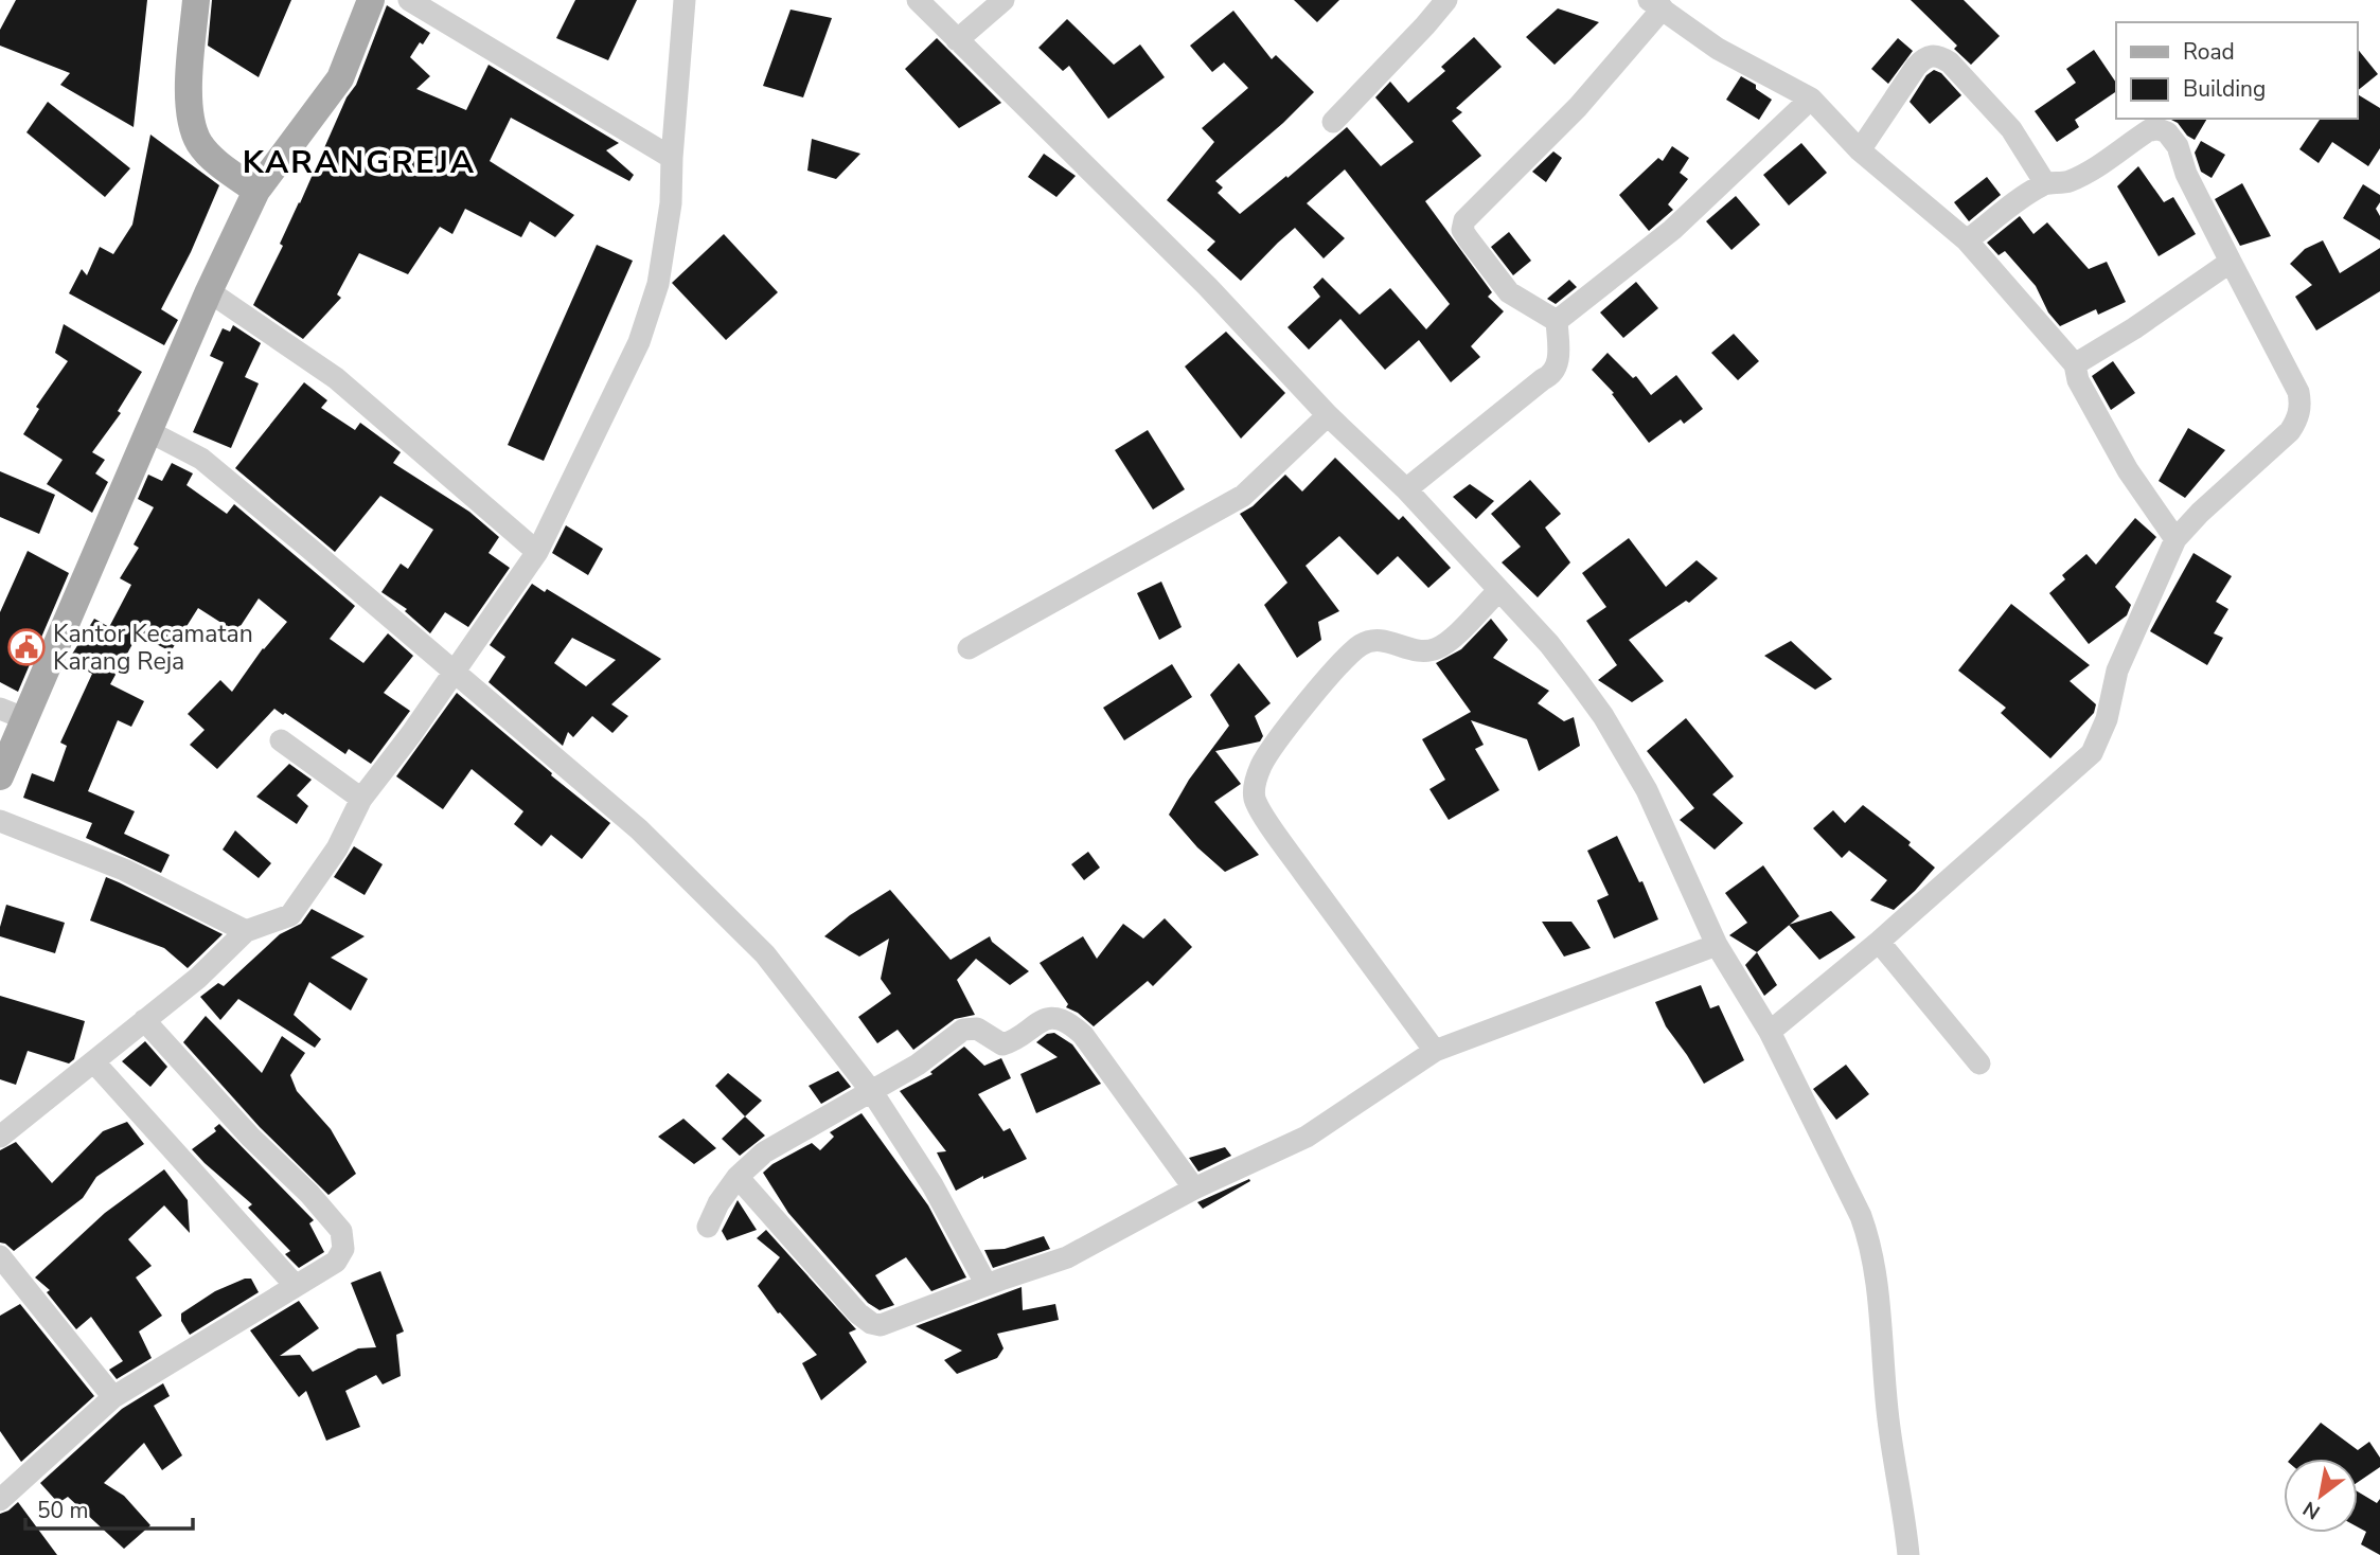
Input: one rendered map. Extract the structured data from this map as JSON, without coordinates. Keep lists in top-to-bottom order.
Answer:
{
  "districts": ["KARANGREJA"],
  "places": {
    "public building": ["Kantor Kecamatan Karang Reja"]
  },
  "legend": ["Road", "Building"],
  "scale_bar": "50 m",
  "north": "bottom left"
}
